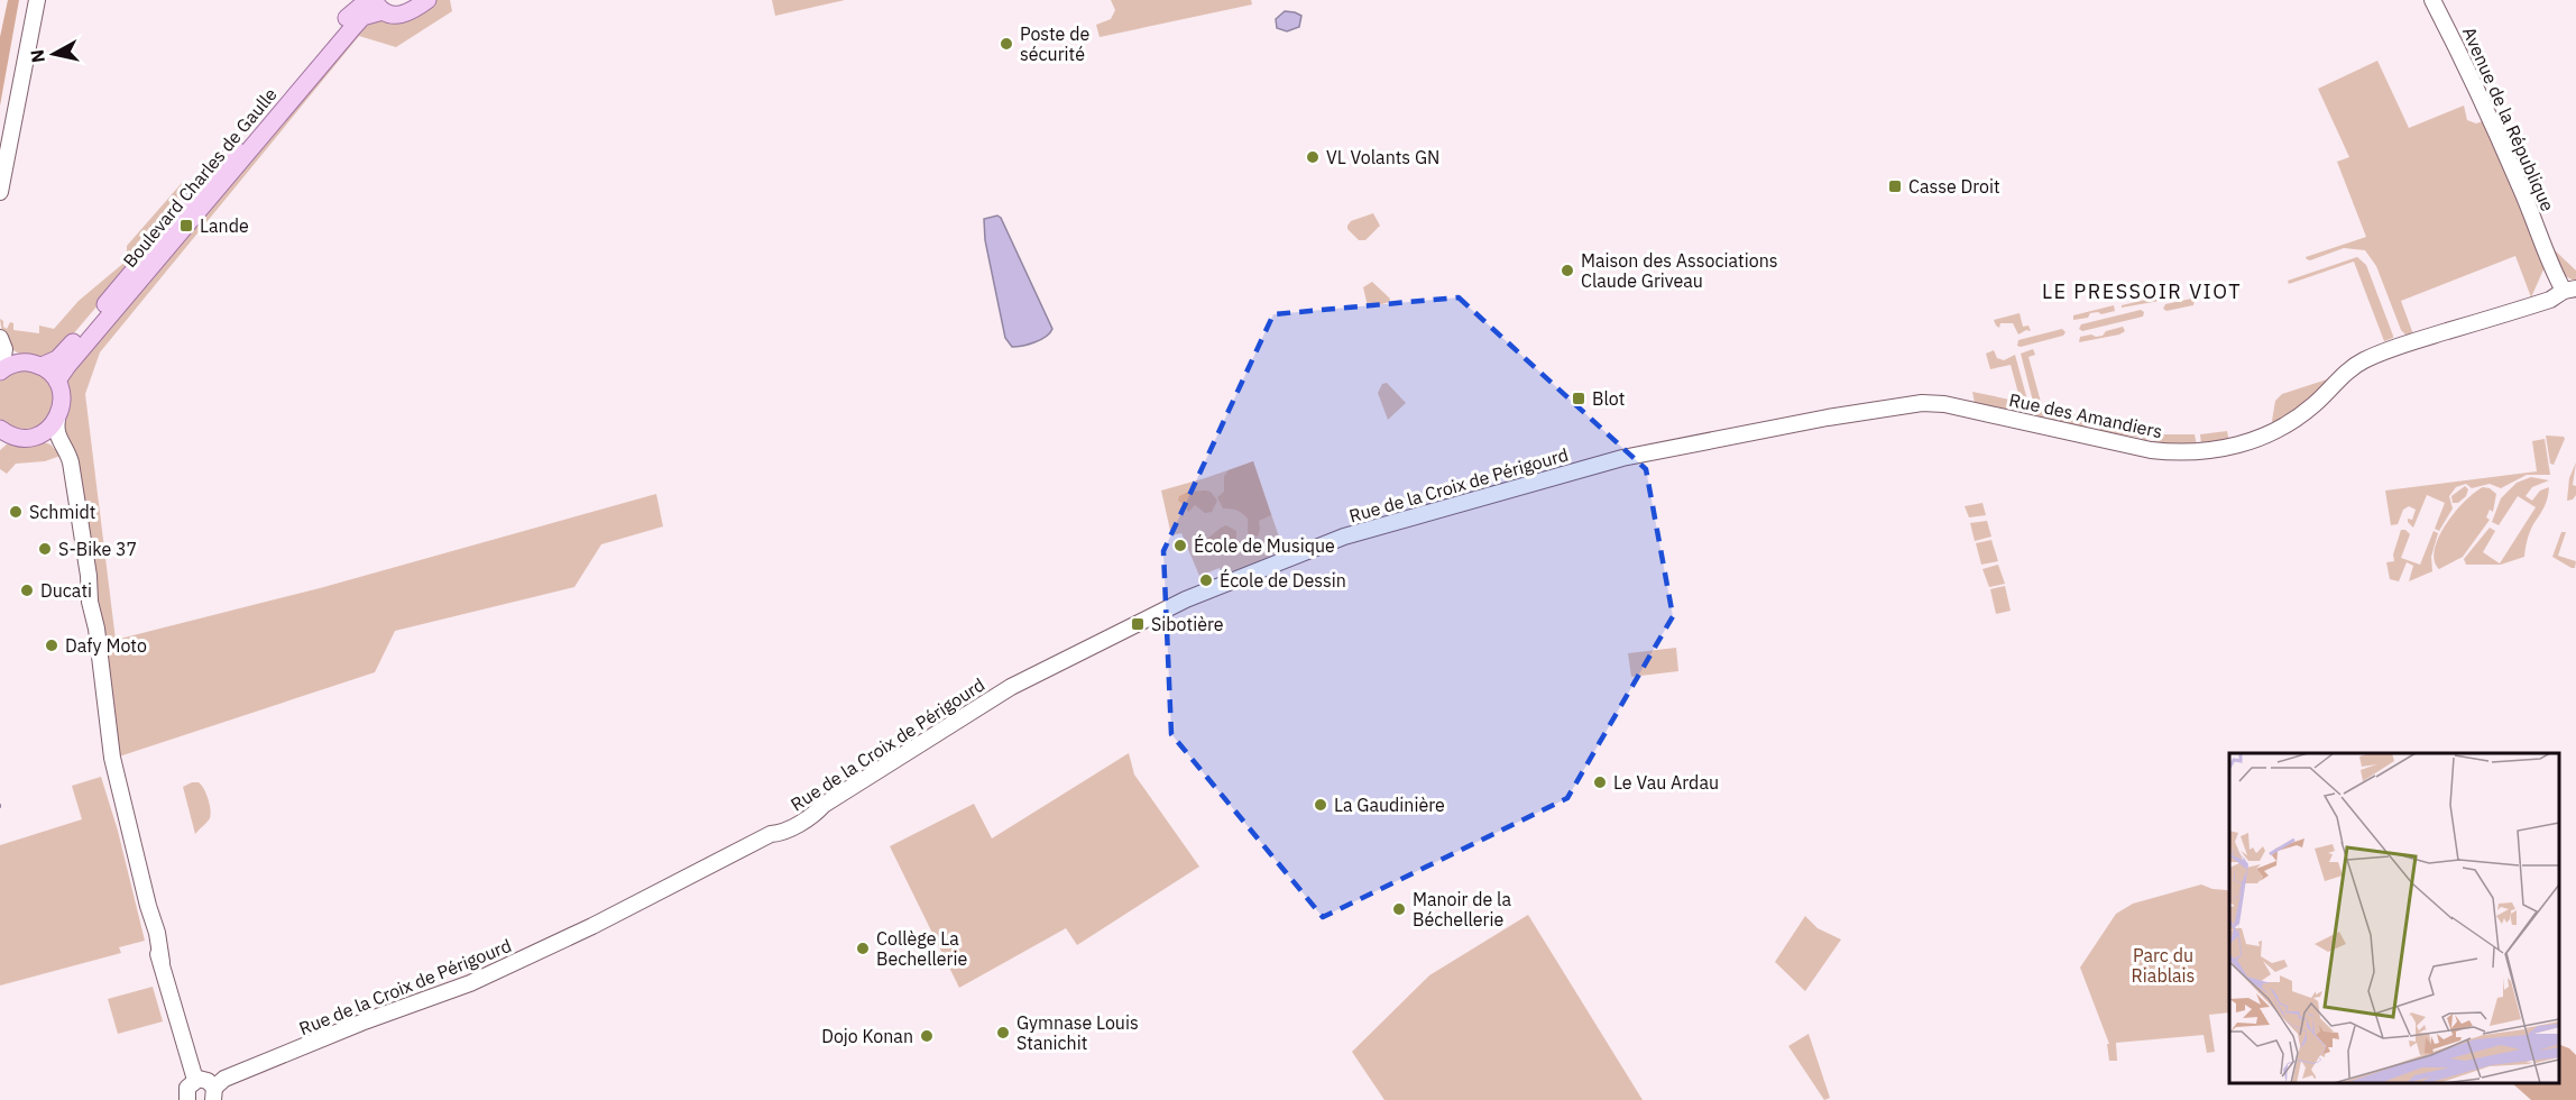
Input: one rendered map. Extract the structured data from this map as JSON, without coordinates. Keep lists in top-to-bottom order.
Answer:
{
  "streets": {
    "main road": ["Boulevard Charles de Gaulle"],
    "street": ["Avenue de la République", "Rue des Amandiers", "Rue de la Croix de Périgourd"]
  },
  "crossings": [
    ["Avenue de la République", "Rue des Amandiers"],
    ["Rue des Amandiers", "Rue de la Croix de Périgourd"]
  ],
  "districts": ["LE PRESSOIR VIOT"],
  "parks": ["Parc du Riablais"],
  "places": {
    "other": [
      "Poste de sécurité",
      "VL Volants GN",
      "Maison des Associations Claude Griveau",
      "Schmidt",
      "École de Musique",
      "S-Bike 37",
      "École de Dessin",
      "Ducati",
      "Dafy Moto",
      "Le Vau Ardau",
      "La Gaudinière",
      "Manoir de la Béchellerie",
      "Collège La Bechellerie",
      "Gymnase Louis Stanichit",
      "Dojo Konan"
    ],
    "transit": [
      "Casse Droit",
      "Lande",
      "Blot",
      "Sibotière"
    ]
  },
  "north": "left"
}
